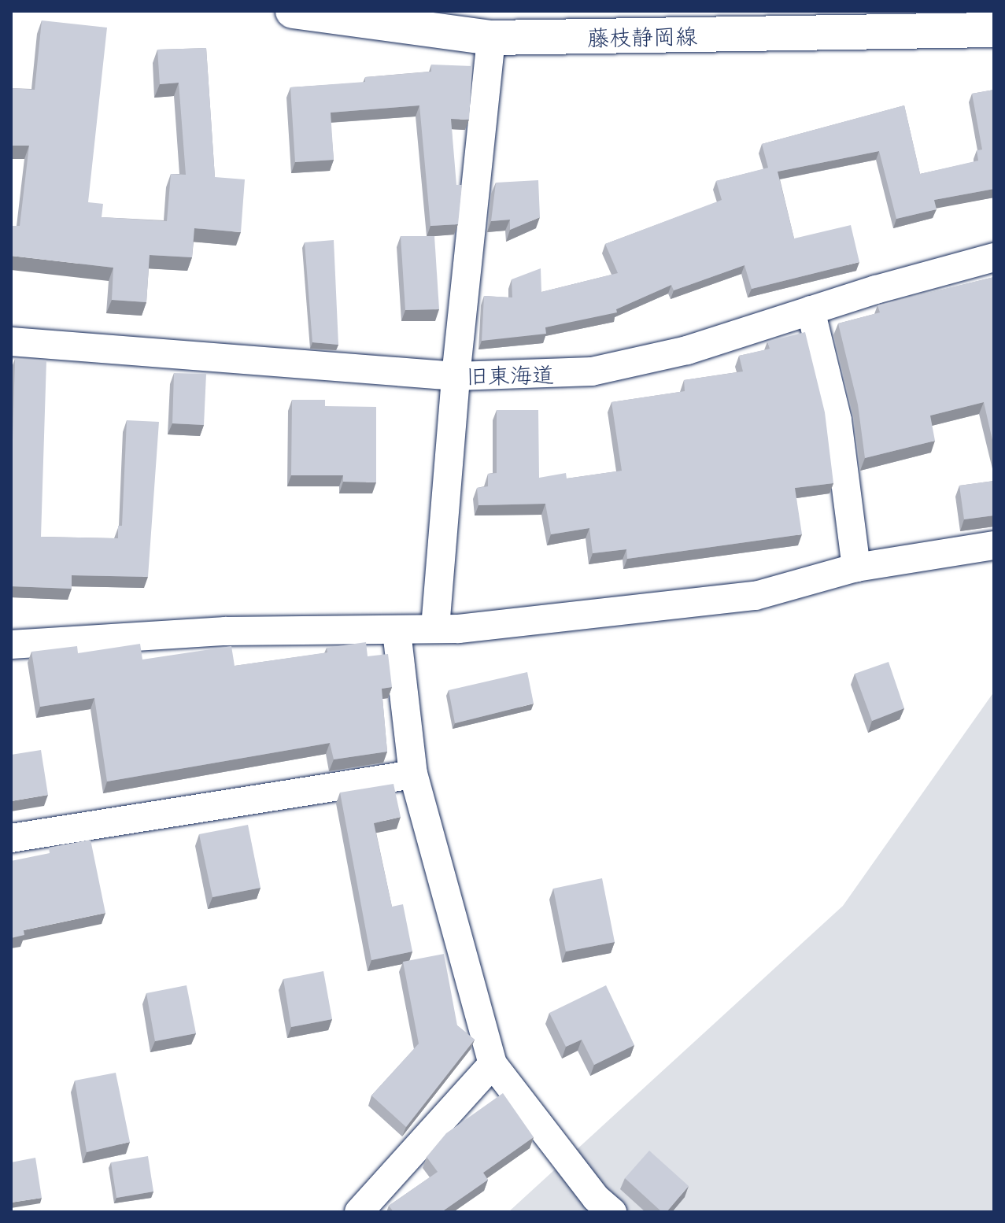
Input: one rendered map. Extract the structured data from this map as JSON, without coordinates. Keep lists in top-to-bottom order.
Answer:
{
  "streets": {
    "main road": ["藤枝静岡線"],
    "street": ["旧東海道"]
  }
}
